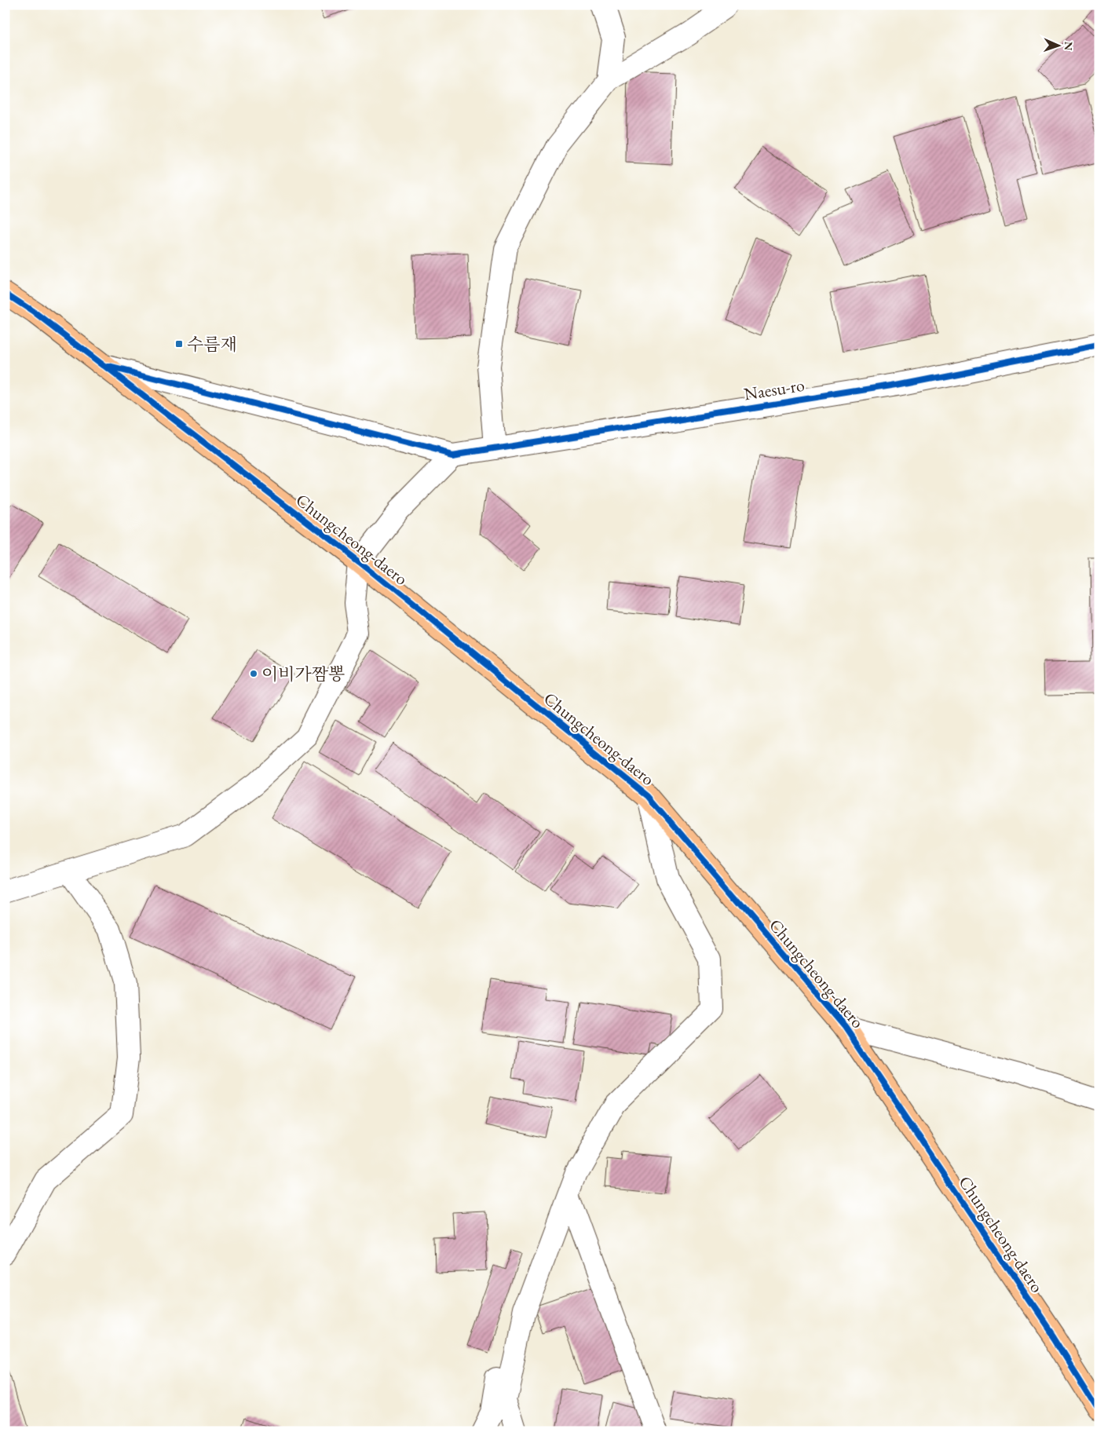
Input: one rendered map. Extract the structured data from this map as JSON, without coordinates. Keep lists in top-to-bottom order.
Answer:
{
  "streets": {
    "main road": ["Chungcheong-daero"],
    "street": ["Naesu-ro"]
  },
  "places": {
    "transit": ["수름재"],
    "other": ["이비가짬뽕"]
  },
  "north": "right"
}
